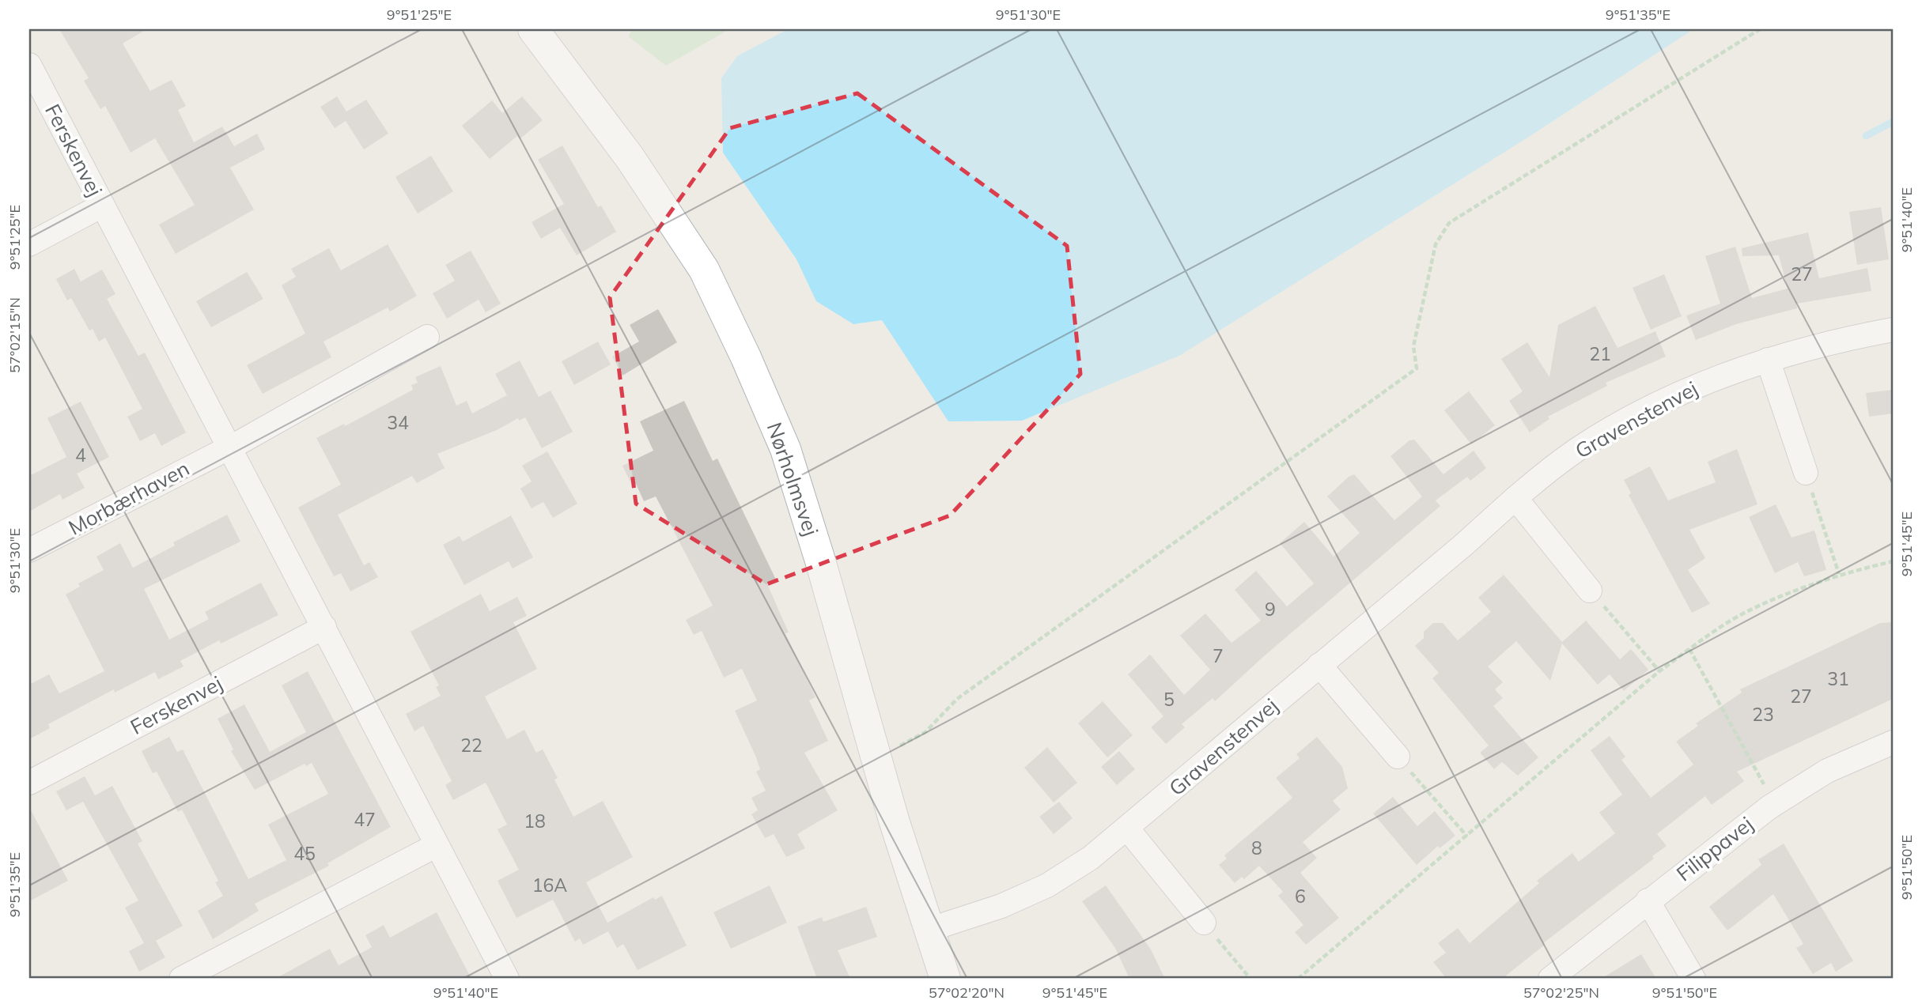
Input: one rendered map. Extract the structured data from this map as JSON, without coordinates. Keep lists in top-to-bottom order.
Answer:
{
  "streets": {
    "street": [
      "Ferskenvej",
      "Gravenstenvej",
      "Nørholmsvej",
      "Morbærhaven",
      "Filippavej"
    ]
  },
  "crossings": [
    ["Ferskenvej", "Morbærhaven"],
    ["Gravenstenvej", "Nørholmsvej"]
  ],
  "house_numbers": [
    "27",
    "21",
    "34",
    "4",
    "9",
    "7",
    "31",
    "27",
    "5",
    "23",
    "22",
    "47",
    "18",
    "8",
    "45",
    "16A",
    "6"
  ],
  "coordinates": [
    "9°51'25\"E",
    "9°51'30\"E",
    "9°51'35\"E",
    "9°51'40\"E",
    "57°02'15\"N",
    "9°51'45\"E",
    "9°51'50\"E",
    "57°02'20\"N",
    "57°02'25\"N"
  ]
}
